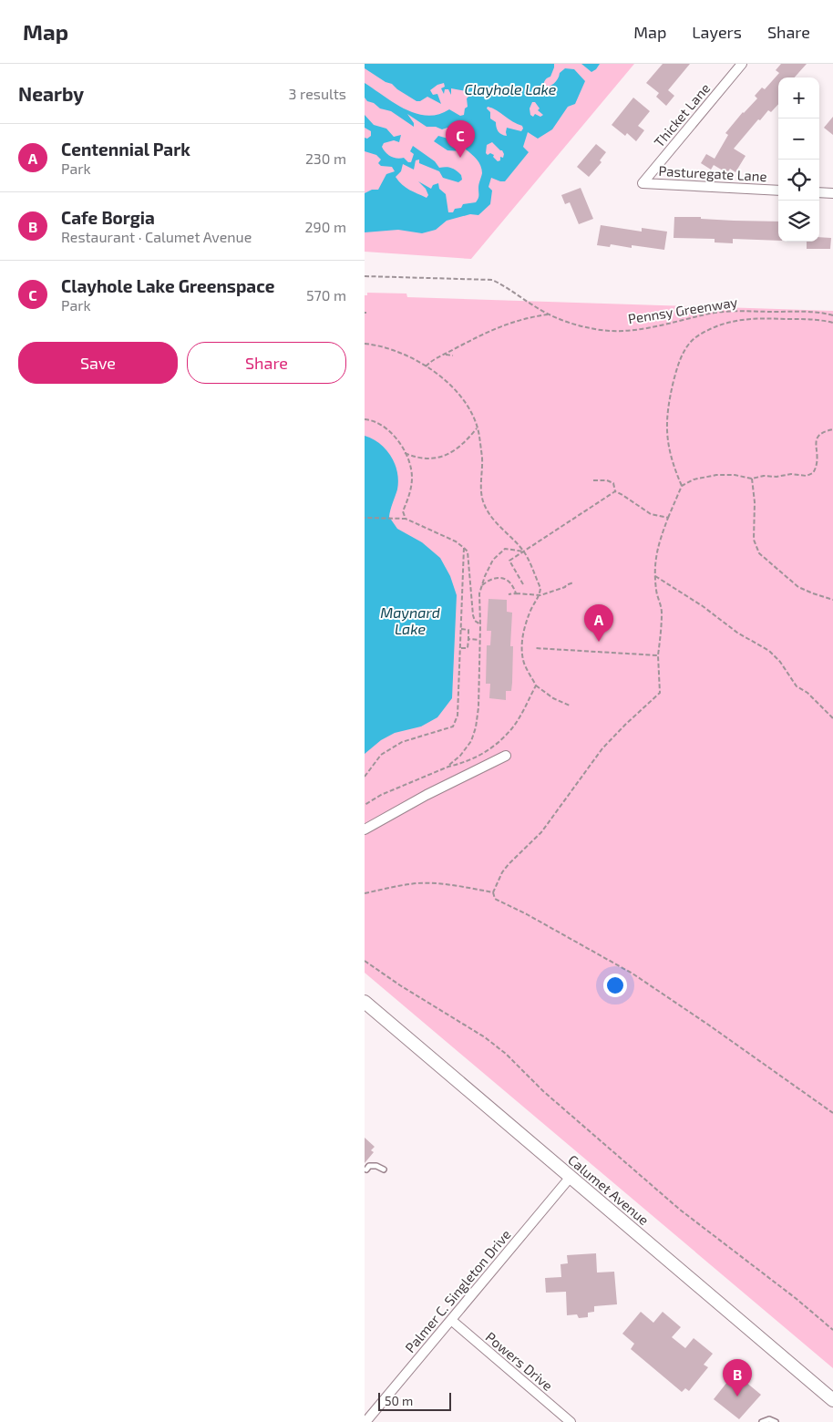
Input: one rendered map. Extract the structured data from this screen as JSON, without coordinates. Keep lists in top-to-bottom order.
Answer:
{
  "streets": {
    "main road": ["Calumet Avenue"],
    "street": [
      "Thicket Lane",
      "Pasturegate Lane",
      "Palmer C. Singleton Drive",
      "Powers Drive"
    ],
    "path": ["Pennsy Greenway"]
  },
  "crossings": [
    ["Thicket Lane", "Pasturegate Lane"],
    ["Calumet Avenue", "Palmer C. Singleton Drive"],
    ["Palmer C. Singleton Drive", "Powers Drive"]
  ],
  "water": ["Clayhole Lake", "Maynard Lake"],
  "scale_bar": "50 m",
  "page": {
    "header": "Map",
    "nav": ["Map", "Layers", "Share"],
    "heading": ["Nearby", "3 results"],
    "map_buttons": ["+", "−"],
    "pins": ["C", "A", "B"],
    "list": [
      {
        "mark": "A",
        "name": "Centennial Park",
        "note": "Park",
        "value": "230 m"
      },
      {
        "mark": "B",
        "name": "Cafe Borgia",
        "note": "Restaurant · Calumet Avenue",
        "value": "290 m"
      },
      {
        "mark": "C",
        "name": "Clayhole Lake Greenspace",
        "note": "Park",
        "value": "570 m"
      }
    ],
    "buttons": ["Save", "Share"],
    "scale": "50 m"
  }
}
